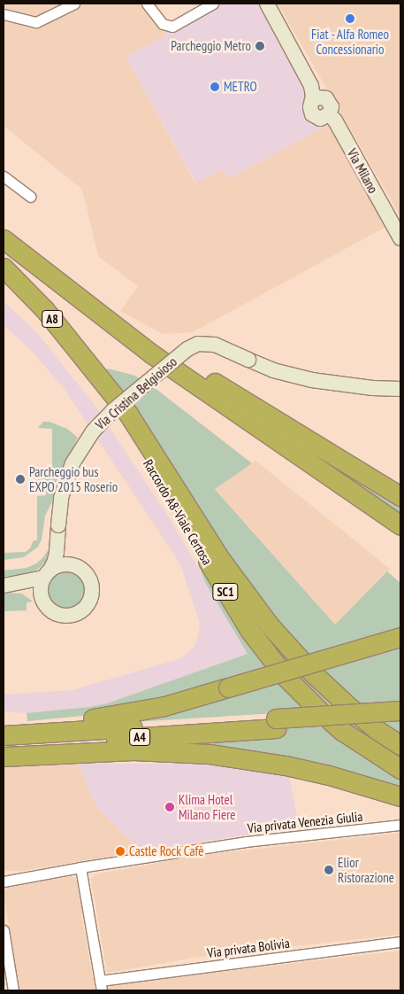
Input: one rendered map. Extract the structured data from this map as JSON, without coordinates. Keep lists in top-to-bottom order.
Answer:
{
  "streets": {
    "highway": [
      "A8",
      "Raccordo A8-Viale Certosa",
      "SC1",
      "A4"
    ],
    "street": [
      "Via Milano",
      "Via Cristina Belgioioso",
      "Via privata Venezia Giulia",
      "Via privata Bolivia"
    ]
  },
  "crossings": [
    ["A8", "Raccordo A8-Viale Certosa"]
  ],
  "places": [
    "Fiat - Alfa Romeo Concessionario",
    "Parcheggio Metro",
    "METRO",
    "Parcheggio bus EXPO 2015 Roserio",
    "Klima Hotel Milano Fiere",
    "Castle Rock Cafè",
    "Elior Ristorazione"
  ]
}
